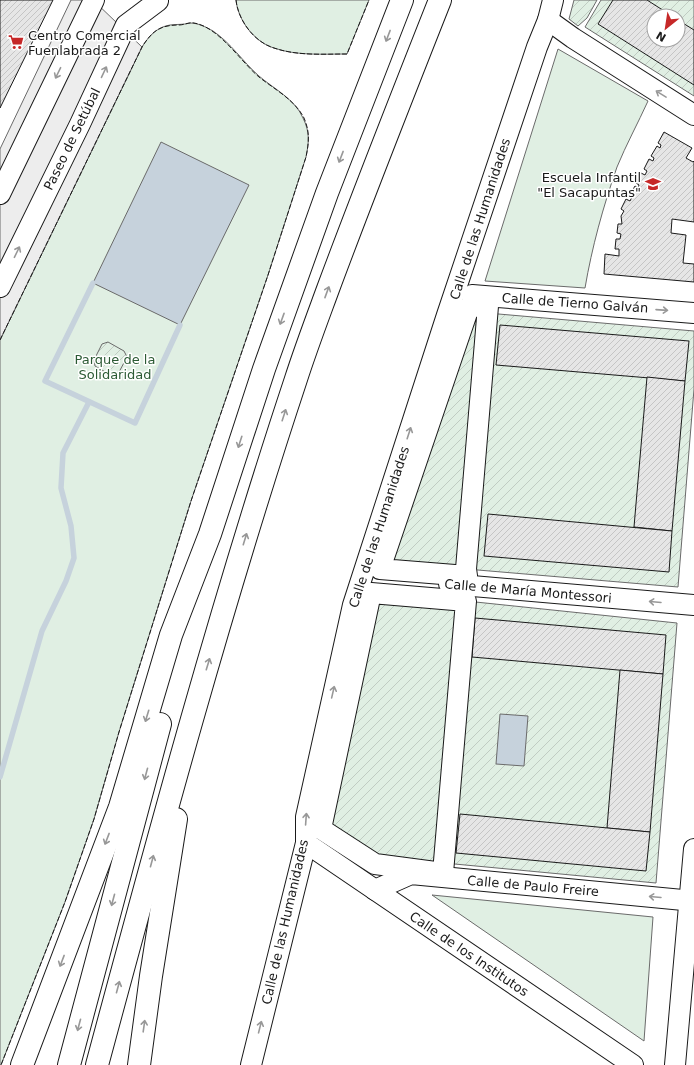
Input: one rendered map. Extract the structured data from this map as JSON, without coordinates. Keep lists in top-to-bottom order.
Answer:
{
  "streets": {
    "street": [
      "Paseo de Setúbal",
      "Calle de las Humanidades",
      "Calle de Tierno Galván",
      "Calle de María Montessori",
      "Calle de Paulo Freire",
      "Calle de los Institutos"
    ]
  },
  "crossings": [
    ["Calle de las Humanidades", "Calle de Tierno Galván"],
    ["Calle de las Humanidades", "Calle de María Montessori"],
    ["Calle de las Humanidades", "Calle de los Institutos"],
    ["Calle de Paulo Freire", "Calle de los Institutos"]
  ],
  "one_way": [
    "Calle de las Humanidades",
    "Calle de Tierno Galván",
    "Calle de María Montessori",
    "Calle de Paulo Freire"
  ],
  "parks": ["Parque de la Solidaridad"],
  "places": {
    "supermarket": ["Centro Comercial Fuenlabrada 2"],
    "school or university": ["Escuela Infantil \"El Sacapuntas\""]
  },
  "north": "bottom left"
}
